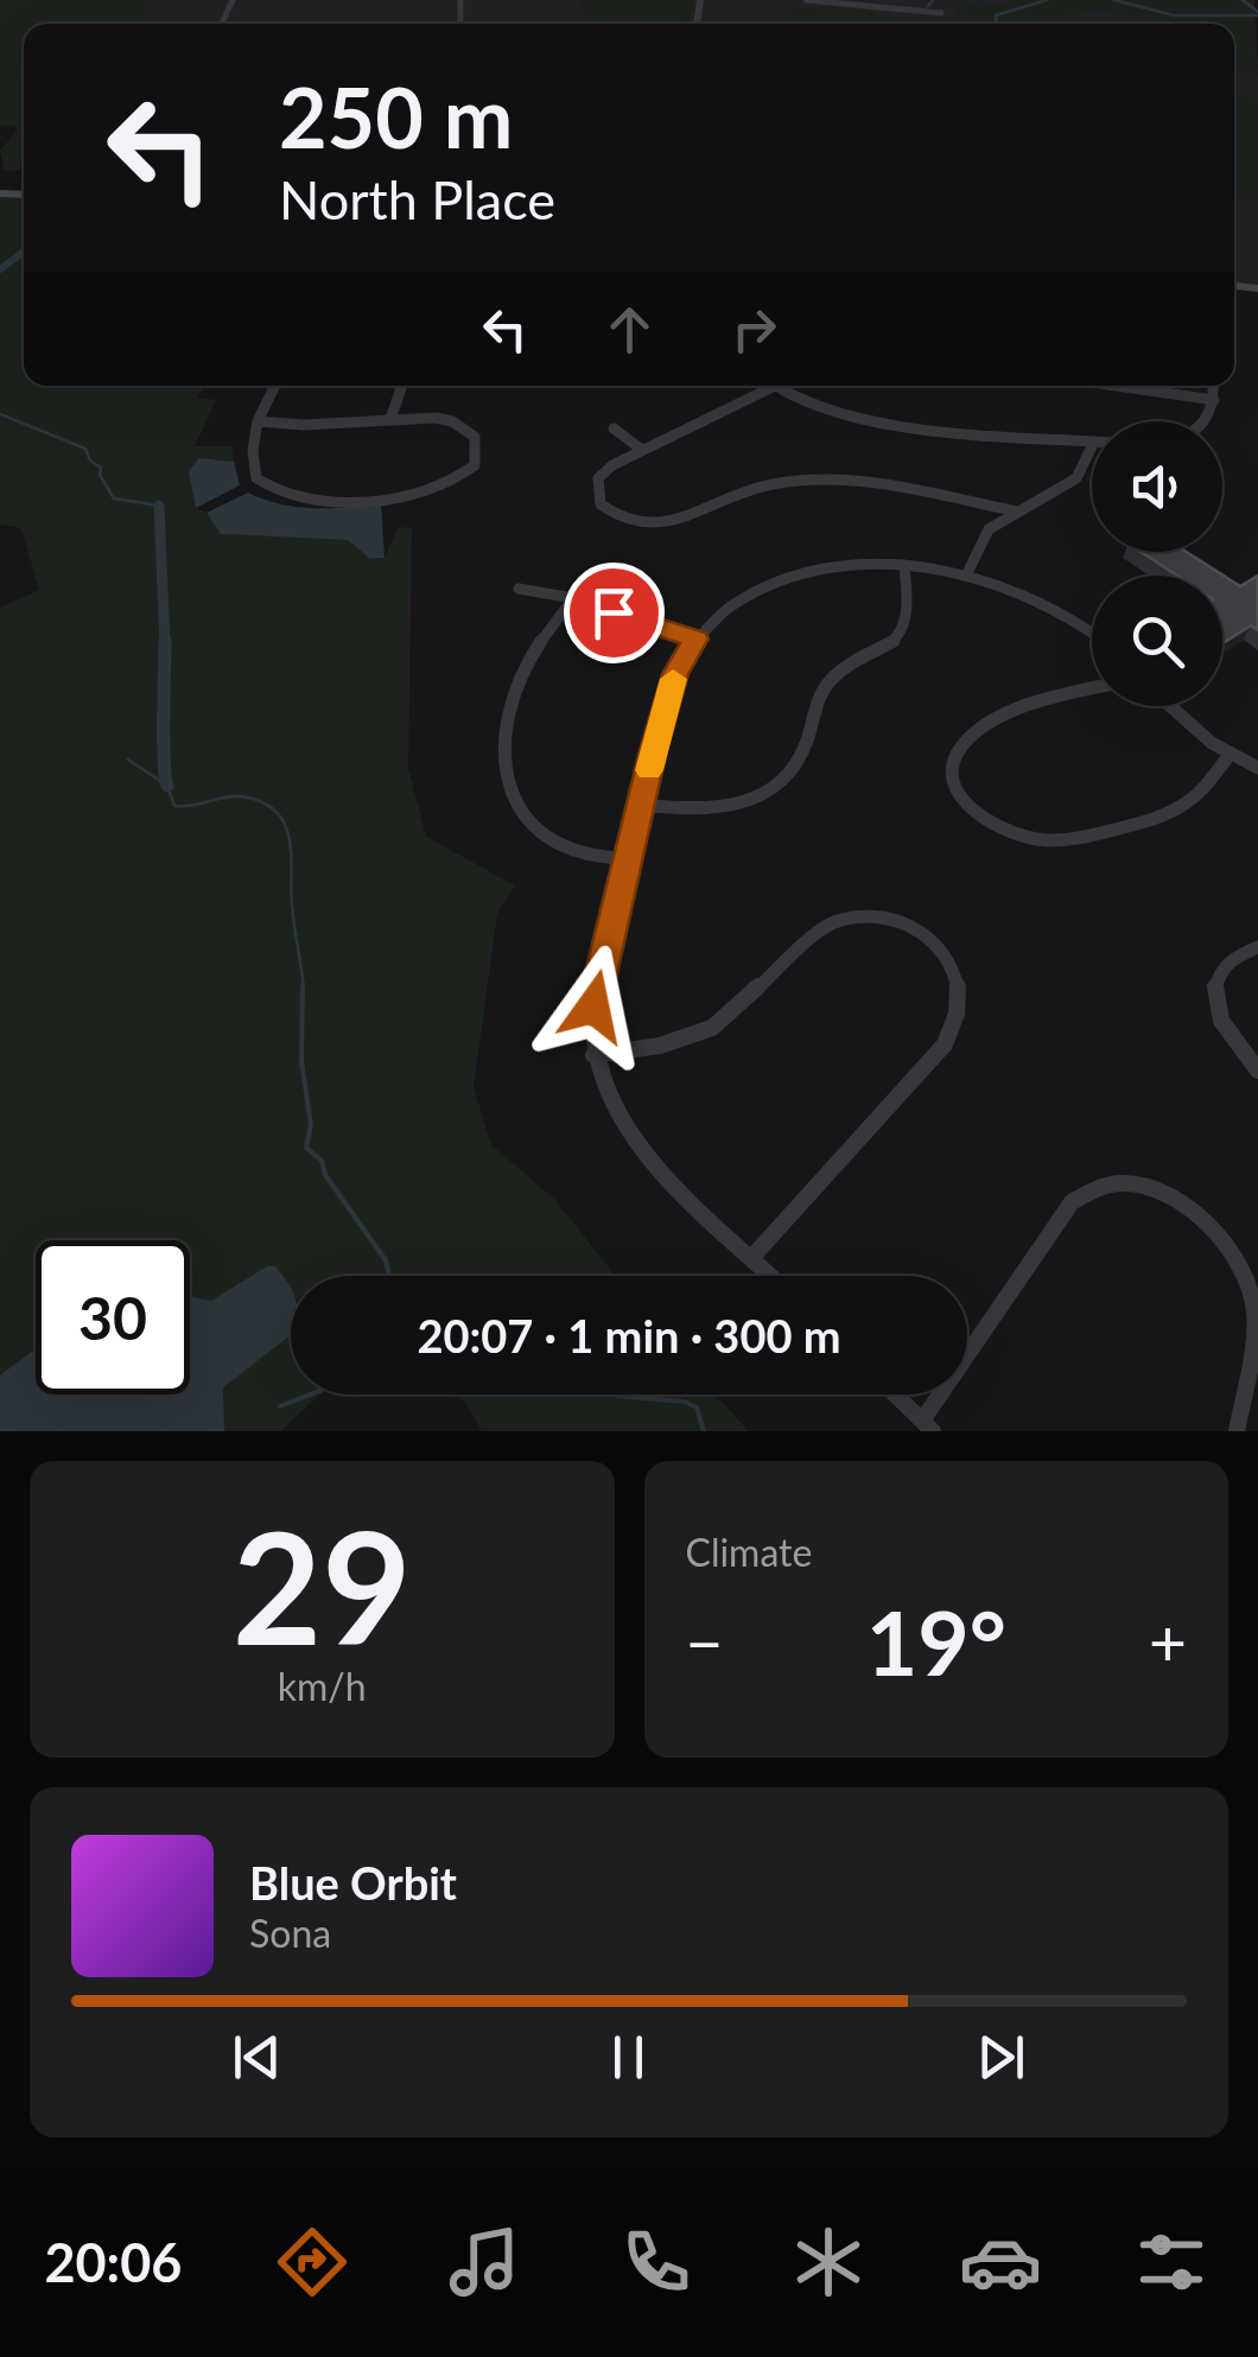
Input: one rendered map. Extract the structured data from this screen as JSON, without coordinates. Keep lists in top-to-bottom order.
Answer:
{
  "page": {
    "turn": ["250 m", "North Place"],
    "limit": "30",
    "trip": "20:07 · 1 min · 300 m",
    "tile": [
      ["29", "km/h"],
      "Climate"
    ],
    "heat": ["−", "19°", "+"],
    "song": ["Blue Orbit", "Sona"],
    "tabs": "20:06"
  }
}
